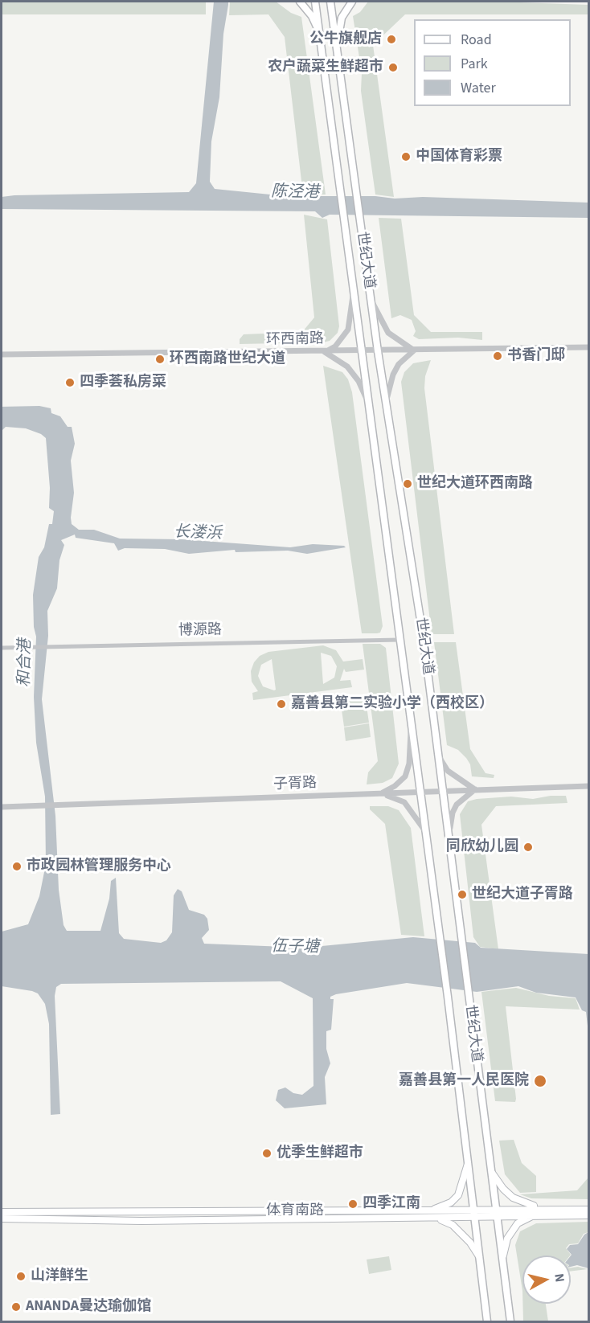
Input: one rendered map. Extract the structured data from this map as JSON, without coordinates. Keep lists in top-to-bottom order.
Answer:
{
  "streets": {
    "main road": ["世纪大道", "体育南路"],
    "street": ["环西南路", "博源路", "子胥路"]
  },
  "crossings": [
    ["世纪大道", "环西南路"],
    ["世纪大道", "博源路"],
    ["世纪大道", "子胥路"],
    ["世纪大道", "体育南路"]
  ],
  "water": [
    "陈泾港",
    "长溇浜",
    "和合港",
    "伍子塘"
  ],
  "places": [
    "公牛旗舰店",
    "农户蔬菜生鲜超市",
    "中国体育彩票",
    "书香门邸",
    "环西南路世纪大道",
    "四季荟私房菜",
    "世纪大道环西南路",
    "嘉善县第二实验小学（西校区）",
    "同欣幼儿园",
    "市政园林管理服务中心",
    "世纪大道子胥路",
    "嘉善县第一人民医院",
    "优季生鲜超市",
    "四季江南",
    "山洋鲜生",
    "ANANDA曼达瑜伽馆"
  ],
  "legend": ["Road", "Park", "Water"],
  "north": "right"
}
